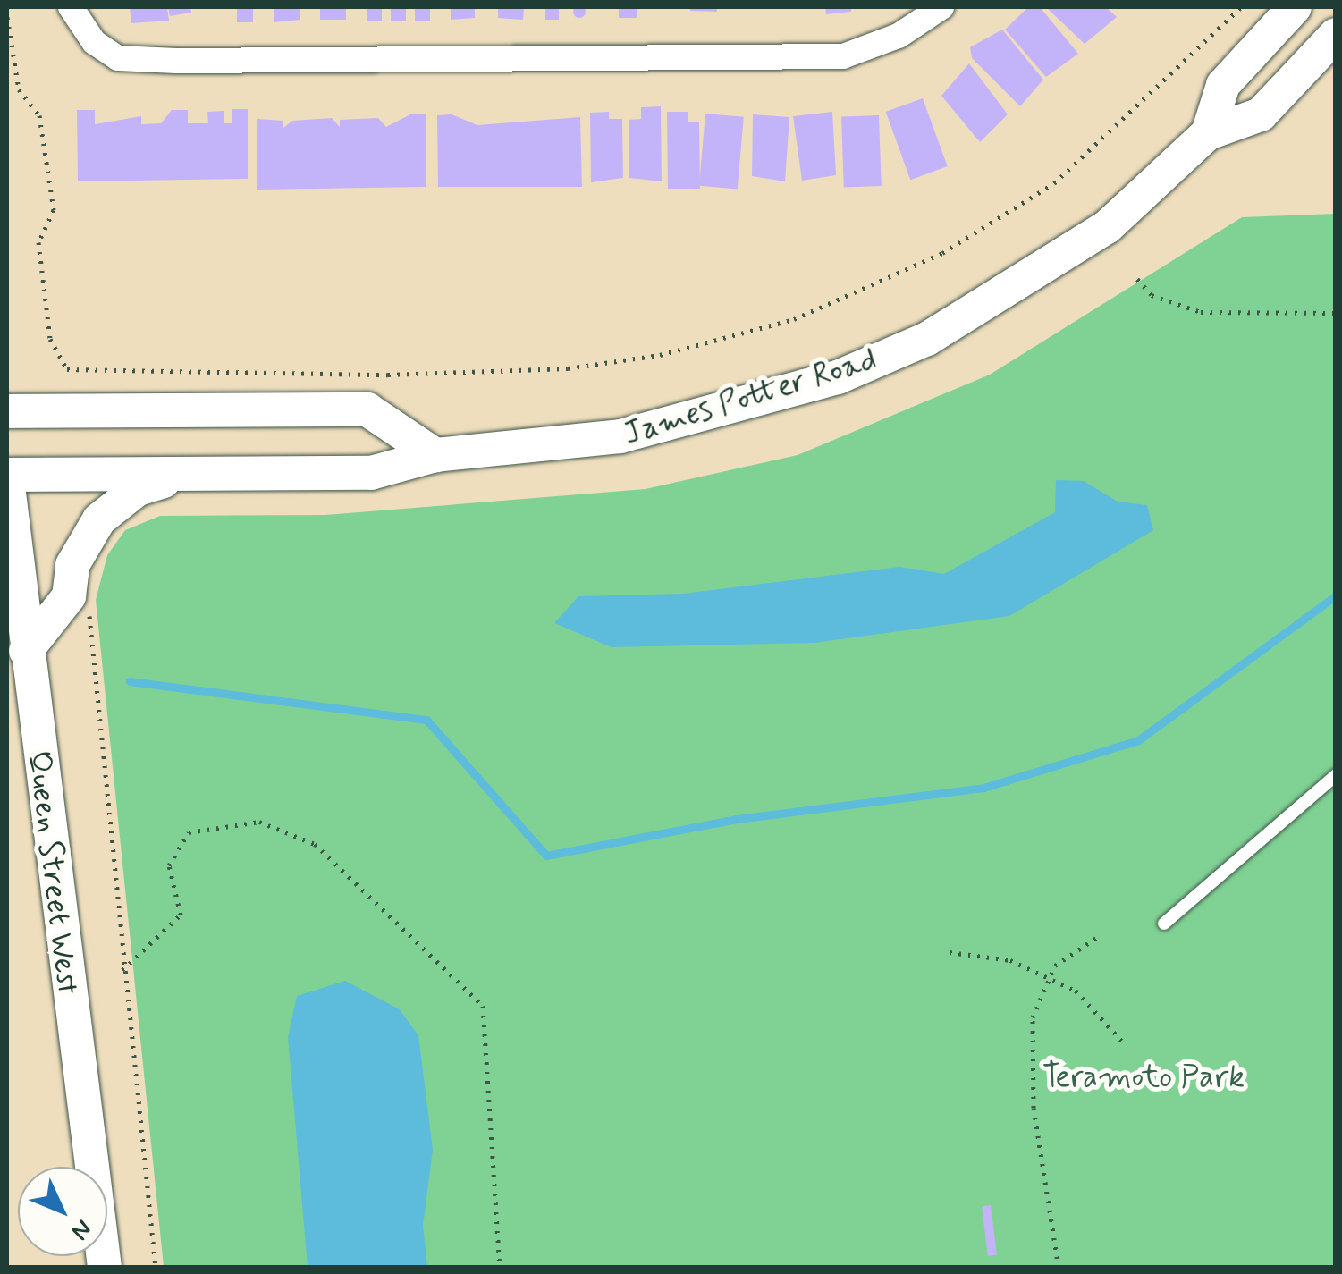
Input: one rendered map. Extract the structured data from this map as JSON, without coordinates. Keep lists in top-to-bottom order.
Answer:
{
  "streets": {
    "main road": ["James Potter Road", "Queen Street West"]
  },
  "crossings": [
    ["James Potter Road", "Queen Street West"]
  ],
  "parks": ["Teramoto Park"],
  "north": "bottom right"
}
